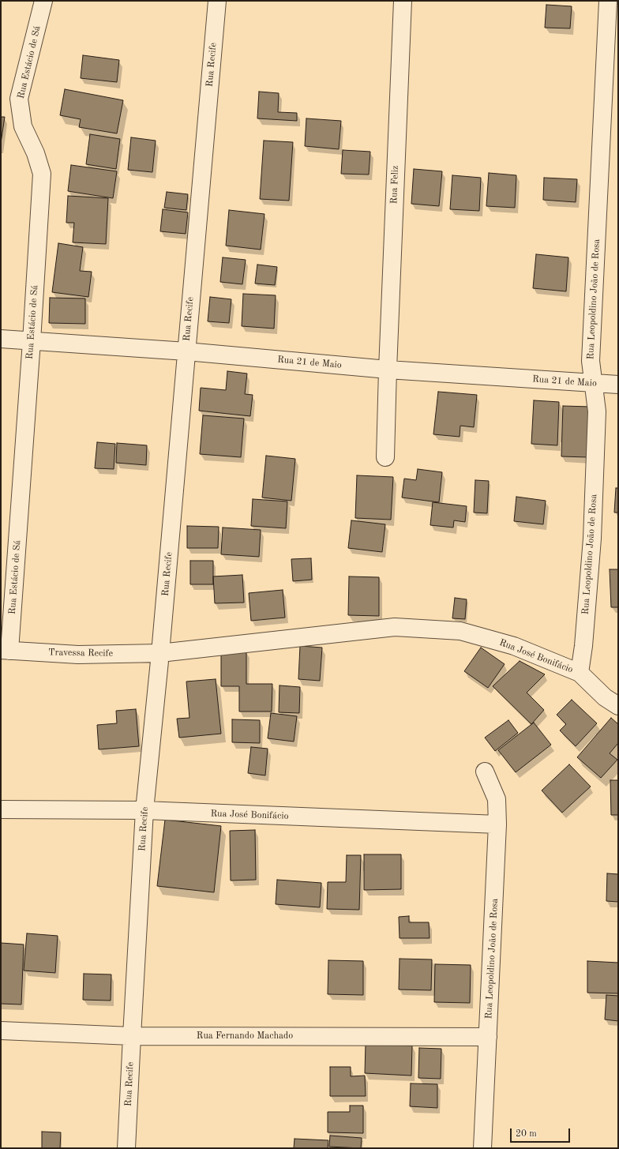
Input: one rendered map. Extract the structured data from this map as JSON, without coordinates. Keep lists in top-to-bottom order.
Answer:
{
  "streets": {
    "street": [
      "Rua Estácio de Sá",
      "Rua Recife",
      "Rua Feliz",
      "Rua Leopoldino João de Rosa",
      "Rua 21 de Maio",
      "Travessa Recife",
      "Rua José Bonifácio",
      "Rua Fernando Machado"
    ]
  },
  "crossings": [
    ["Rua Estácio de Sá", "Rua 21 de Maio"],
    ["Rua Estácio de Sá", "Travessa Recife"],
    ["Rua Recife", "Rua 21 de Maio"],
    ["Rua Recife", "Travessa Recife"],
    ["Rua Recife", "Rua José Bonifácio"],
    ["Rua Recife", "Rua Fernando Machado"],
    ["Rua Feliz", "Rua 21 de Maio"],
    ["Rua Leopoldino João de Rosa", "Rua 21 de Maio"],
    ["Rua Leopoldino João de Rosa", "Rua José Bonifácio"],
    ["Rua Leopoldino João de Rosa", "Rua Fernando Machado"],
    ["Travessa Recife", "Rua José Bonifácio"]
  ],
  "scale_bar": "20 m"
}
